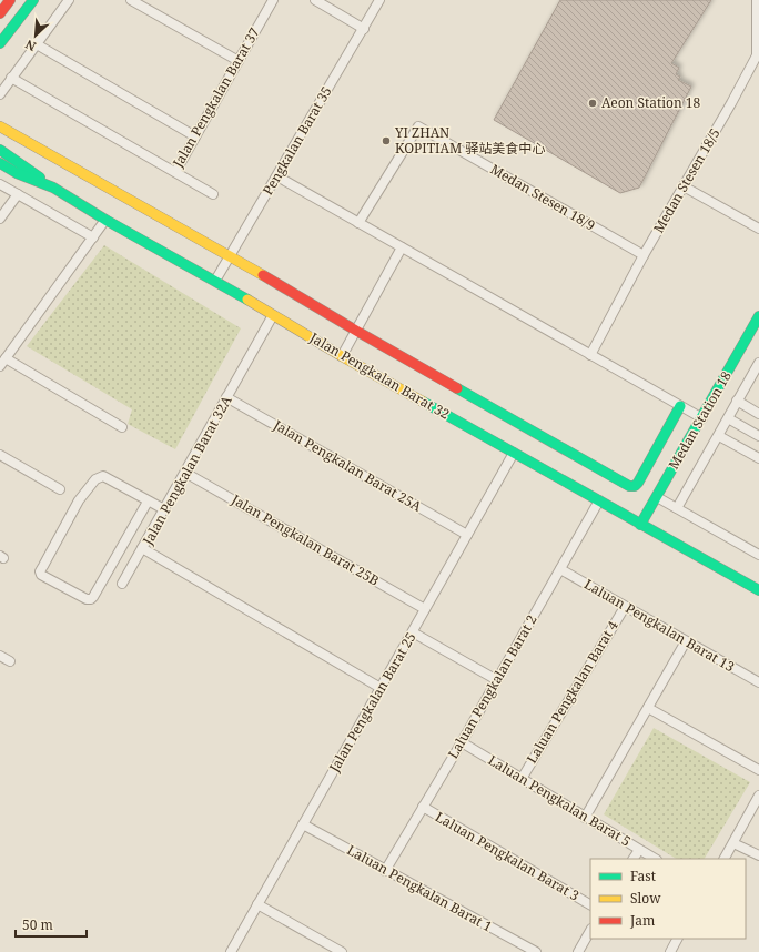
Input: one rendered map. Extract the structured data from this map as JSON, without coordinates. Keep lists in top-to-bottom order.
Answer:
{
  "streets": {
    "street": [
      "Jalan Pengkalan Barat 37",
      "Pengkalan Barat 35",
      "Medan Stesen 18/5",
      "Medan Stesen 18/9",
      "Jalan Pengkalan Barat 32",
      "Medan Station 18",
      "Jalan Pengkalan Barat 25A",
      "Jalan Pengkalan Barat 32A",
      "Jalan Pengkalan Barat 25B",
      "Laluan Pengkalan Barat 13",
      "Laluan Pengkalan Barat 2",
      "Laluan Pengkalan Barat 4",
      "Jalan Pengkalan Barat 25",
      "Laluan Pengkalan Barat 5",
      "Laluan Pengkalan Barat 3",
      "Laluan Pengkalan Barat 1"
    ]
  },
  "crossings": [
    ["Pengkalan Barat 35", "Jalan Pengkalan Barat 32"],
    ["Medan Stesen 18/5", "Medan Stesen 18/9"],
    ["Jalan Pengkalan Barat 32", "Medan Station 18"],
    ["Jalan Pengkalan Barat 32", "Jalan Pengkalan Barat 32A"],
    ["Jalan Pengkalan Barat 32", "Laluan Pengkalan Barat 2"],
    ["Jalan Pengkalan Barat 32", "Jalan Pengkalan Barat 25"],
    ["Jalan Pengkalan Barat 25A", "Jalan Pengkalan Barat 32A"],
    ["Jalan Pengkalan Barat 25A", "Jalan Pengkalan Barat 25"],
    ["Jalan Pengkalan Barat 32A", "Jalan Pengkalan Barat 25B"],
    ["Jalan Pengkalan Barat 32A", "Jalan Pengkalan Barat 25"],
    ["Jalan Pengkalan Barat 25B", "Jalan Pengkalan Barat 25"],
    ["Laluan Pengkalan Barat 13", "Laluan Pengkalan Barat 2"],
    ["Laluan Pengkalan Barat 13", "Laluan Pengkalan Barat 4"],
    ["Laluan Pengkalan Barat 2", "Laluan Pengkalan Barat 5"],
    ["Laluan Pengkalan Barat 2", "Laluan Pengkalan Barat 3"],
    ["Laluan Pengkalan Barat 2", "Laluan Pengkalan Barat 1"],
    ["Laluan Pengkalan Barat 4", "Laluan Pengkalan Barat 5"],
    ["Jalan Pengkalan Barat 25", "Laluan Pengkalan Barat 1"]
  ],
  "places": ["Aeon Station 18", "YI ZHAN KOPITIAM 驿站美食中心"],
  "legend": ["Fast", "Slow", "Jam"],
  "scale_bar": "50 m",
  "north": "bottom left"
}
